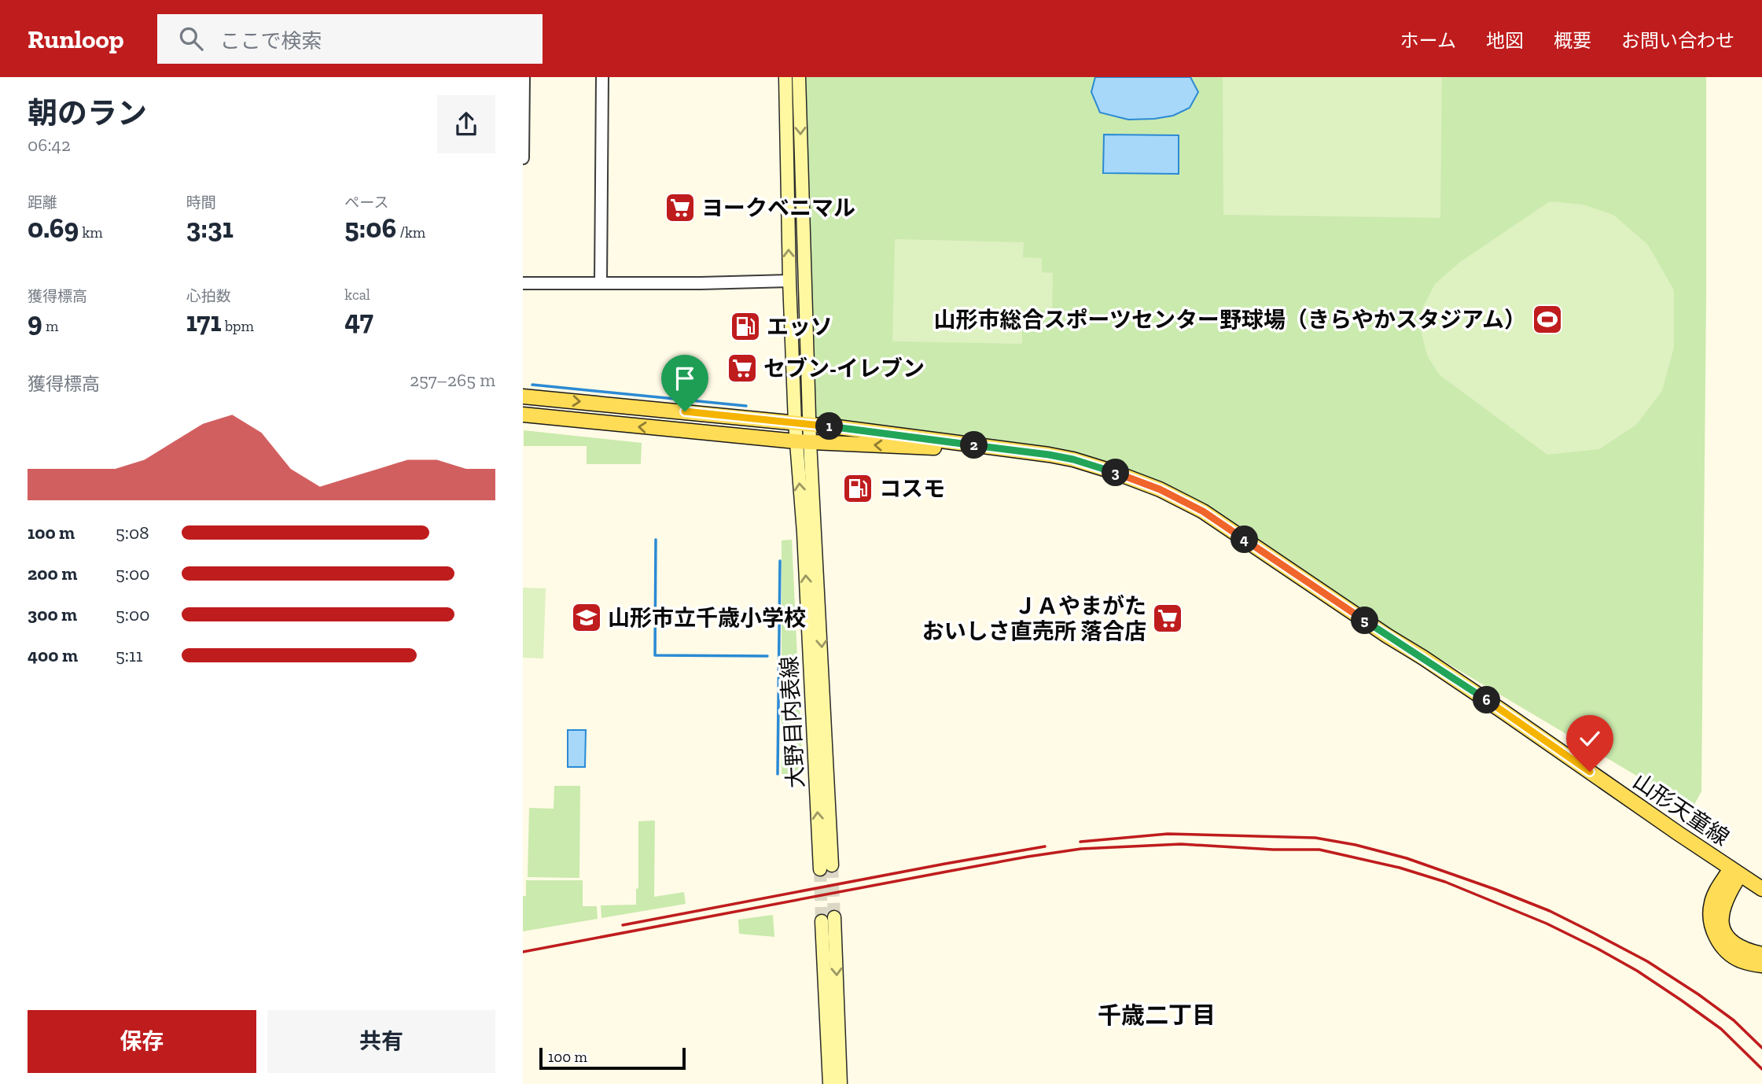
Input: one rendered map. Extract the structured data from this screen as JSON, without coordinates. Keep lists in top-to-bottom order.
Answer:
{
  "streets": {
    "main road": ["大野目内表線", "山形天童線"]
  },
  "crossings": [
    ["大野目内表線", "山形天童線"]
  ],
  "districts": ["千歳二丁目"],
  "places": {
    "supermarket": ["ヨークベニマル", "セブン-イレブン", "ＪＡやまがた おいしさ直売所 落合店"],
    "sports": ["山形市総合スポーツセンター野球場（きらやかスタジアム）"],
    "fuel station": ["エッソ", "コスモ"],
    "school or university": ["山形市立千歳小学校"]
  },
  "scale_bar": "100 m",
  "page": {
    "header": "Runloop",
    "search": "ここで検索",
    "nav": [
      "ホーム",
      "地図",
      "概要",
      "お問い合わせ"
    ],
    "heading": ["朝のラン", "06:42"],
    "stats": [
      ["距離", "0.69 km"],
      ["時間", "3:31"],
      ["ペース", "5:06 /km"],
      ["獲得標高", "9 m"],
      ["心拍数", "171 bpm"],
      ["kcal", "47"]
    ],
    "chart": ["獲得標高", "257–265 m"],
    "pins": [
      "1",
      "2",
      "3",
      "4",
      "5",
      "6"
    ],
    "list": [
      {
        "name": "100 m",
        "note": "5:08"
      },
      {
        "name": "200 m",
        "note": "5:00"
      },
      {
        "name": "300 m",
        "note": "5:00"
      },
      {
        "name": "400 m",
        "note": "5:11"
      }
    ],
    "buttons": ["保存", "共有"],
    "scale": "100 m"
  }
}
